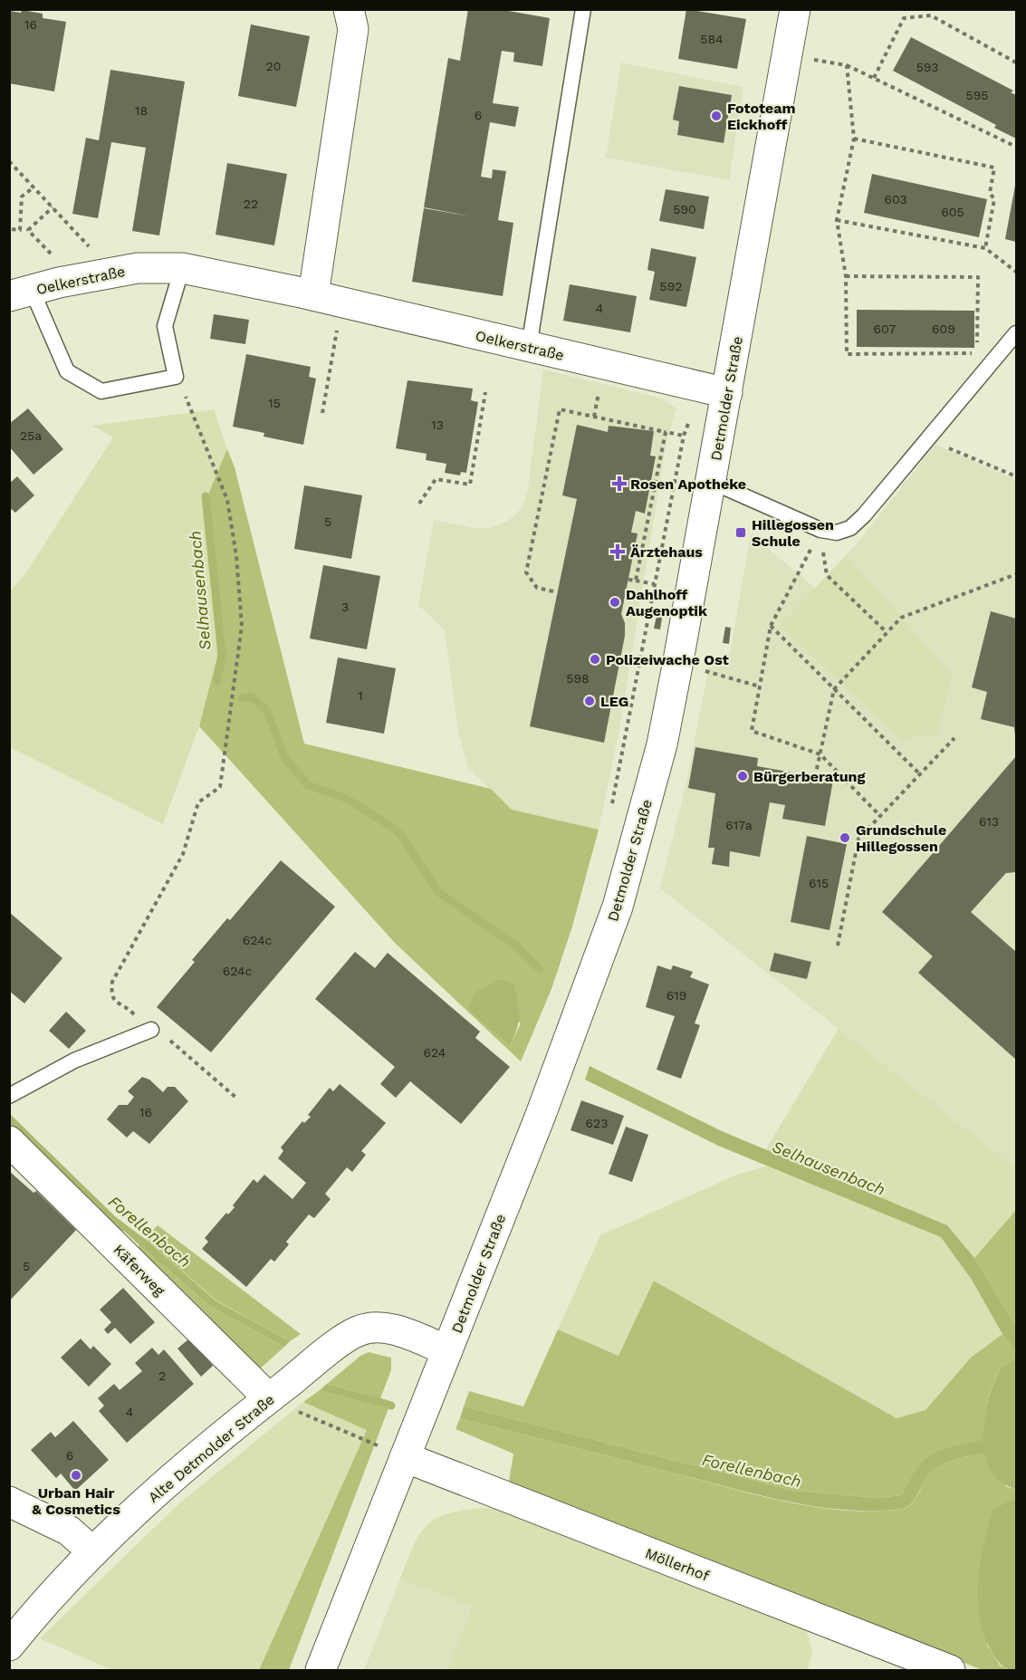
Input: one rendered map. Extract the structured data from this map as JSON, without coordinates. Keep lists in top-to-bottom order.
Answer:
{
  "streets": {
    "street": [
      "Oelkerstraße",
      "Detmolder Straße",
      "Käferweg",
      "Alte Detmolder Straße",
      "Möllerhof"
    ]
  },
  "crossings": [
    ["Oelkerstraße", "Detmolder Straße"],
    ["Detmolder Straße", "Alte Detmolder Straße"],
    ["Detmolder Straße", "Möllerhof"],
    ["Käferweg", "Alte Detmolder Straße"]
  ],
  "water": ["Selhausenbach", "Forellenbach"],
  "places": {
    "other": [
      "Fototeam Eickhoff",
      "Dahlhoff Augenoptik",
      "Polizeiwache Ost",
      "LEG",
      "Bürgerberatung",
      "Grundschule Hillegossen",
      "Urban Hair & Cosmetics"
    ],
    "health": ["Rosen Apotheke", "Ärztehaus"],
    "transit": ["Hillegossen Schule"]
  },
  "house_numbers": [
    "16",
    "584",
    "20",
    "593",
    "595",
    "18",
    "6",
    "603",
    "22",
    "590",
    "605",
    "592",
    "4",
    "607",
    "609",
    "15",
    "13",
    "25a",
    "5",
    "3",
    "598",
    "1",
    "613",
    "617a",
    "615",
    "624c",
    "624c",
    "619",
    "624",
    "16",
    "623",
    "5",
    "2",
    "4",
    "6"
  ]
}
